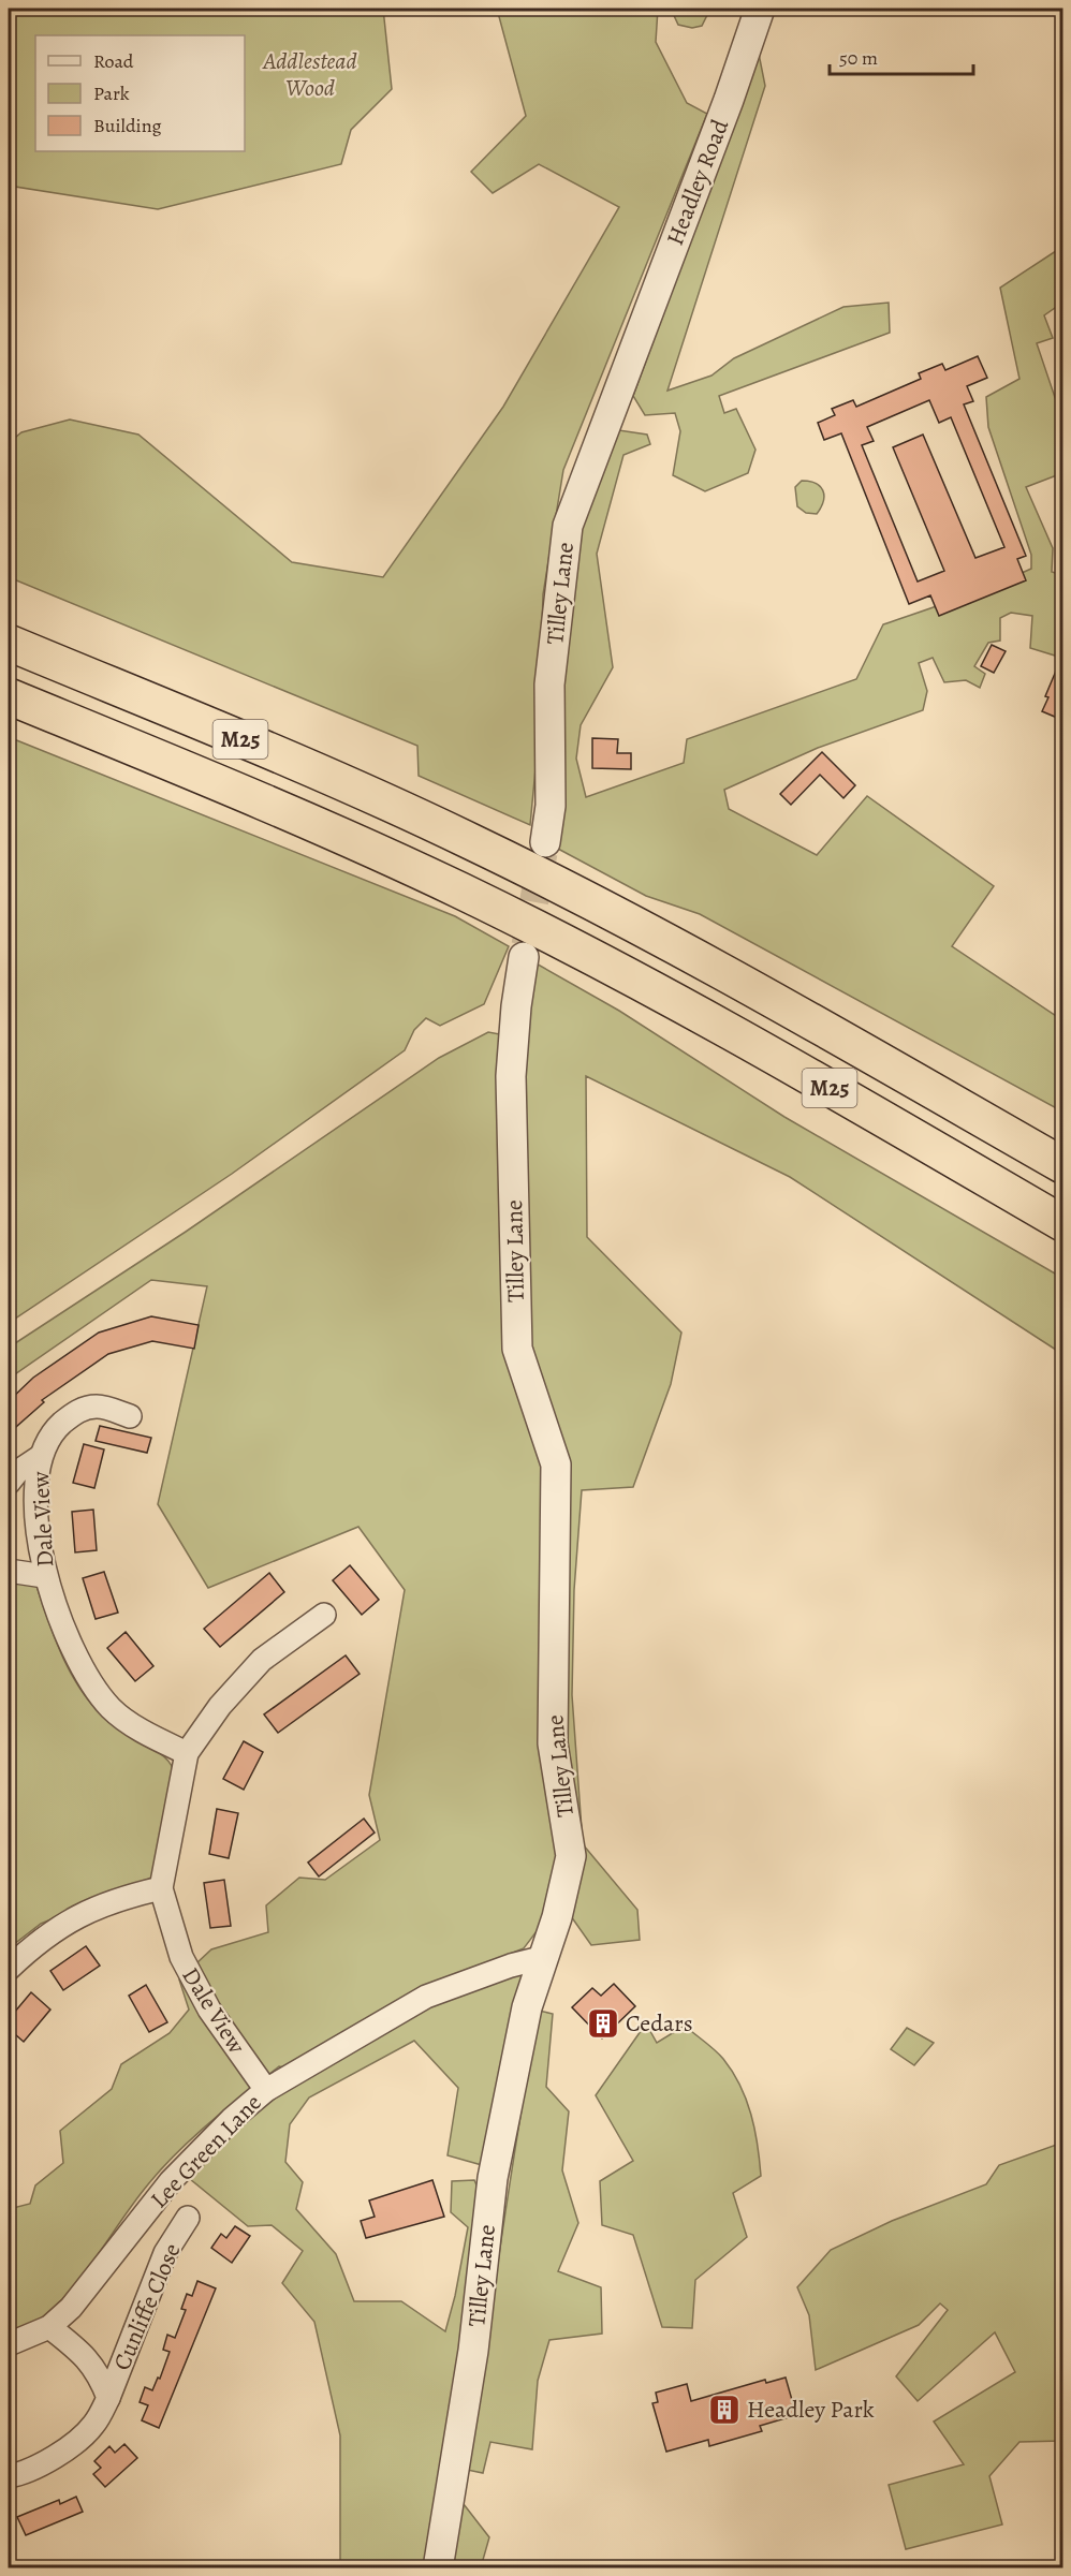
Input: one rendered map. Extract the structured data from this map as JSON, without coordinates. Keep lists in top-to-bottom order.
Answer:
{
  "streets": {
    "highway": ["M25"],
    "street": [
      "Headley Road",
      "Tilley Lane",
      "Dale View",
      "Lee Green Lane",
      "Cunliffe Close"
    ]
  },
  "crossings": [
    ["Headley Road", "Tilley Lane"],
    ["Tilley Lane", "Lee Green Lane"],
    ["Dale View", "Lee Green Lane"],
    ["Lee Green Lane", "Cunliffe Close"]
  ],
  "parks": ["Addlestead Wood"],
  "places": {
    "building": ["Cedars", "Headley Park"]
  },
  "legend": ["Road", "Park", "Building"],
  "scale_bar": "50 m"
}
